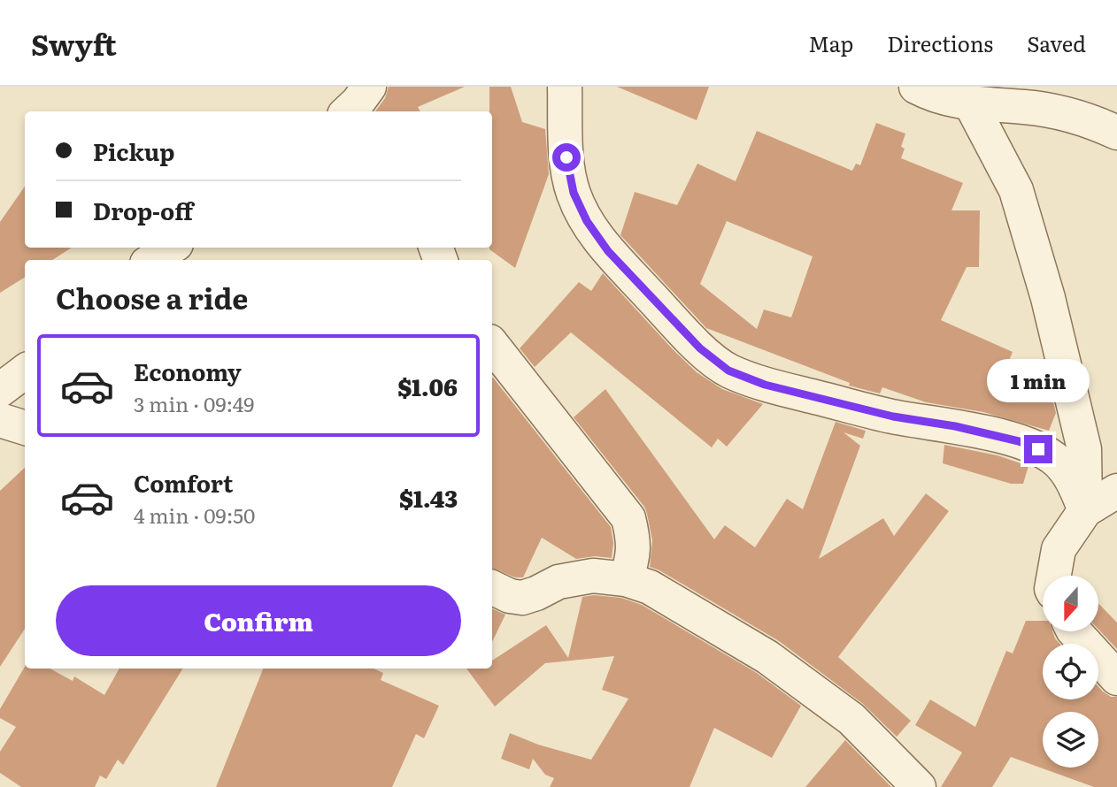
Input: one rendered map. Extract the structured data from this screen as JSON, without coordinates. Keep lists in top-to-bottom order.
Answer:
{
  "north": "bottom",
  "page": {
    "header": "Swyft",
    "nav": ["Map", "Directions", "Saved"],
    "banner": ["Pickup", "Drop-off"],
    "heading": "Choose a ride",
    "list": [
      {
        "name": "Economy",
        "note": "3 min · 09:49",
        "value": "$1.06"
      },
      {
        "name": "Comfort",
        "note": "4 min · 09:50",
        "value": "$1.43"
      }
    ],
    "bubble": "1 min",
    "buttons": "Confirm"
  }
}
